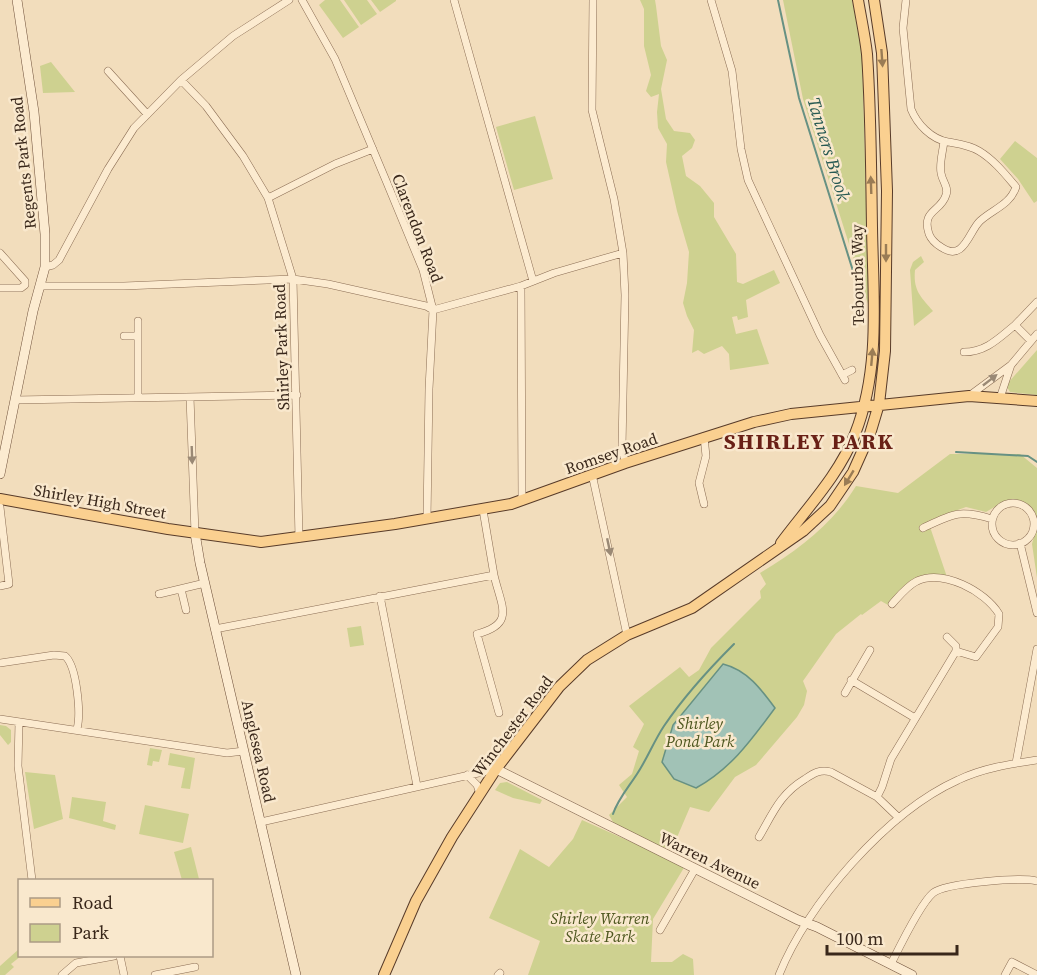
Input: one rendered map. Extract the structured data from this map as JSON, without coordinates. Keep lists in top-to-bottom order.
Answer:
{
  "streets": {
    "main road": [
      "Tebourba Way",
      "Romsey Road",
      "Shirley High Street",
      "Winchester Road"
    ],
    "street": [
      "Regents Park Road",
      "Clarendon Road",
      "Shirley Park Road",
      "Anglesea Road",
      "Warren Avenue"
    ]
  },
  "crossings": [
    ["Clarendon Road", "Romsey Road"],
    ["Tebourba Way", "Romsey Road"],
    ["Tebourba Way", "Winchester Road"],
    ["Shirley Park Road", "Romsey Road"],
    ["Romsey Road", "Shirley High Street"],
    ["Romsey Road", "Winchester Road"],
    ["Romsey Road", "Anglesea Road"],
    ["Shirley High Street", "Anglesea Road"],
    ["Winchester Road", "Warren Avenue"]
  ],
  "districts": ["SHIRLEY PARK"],
  "water": ["Tanners Brook"],
  "parks": ["Shirley Pond Park", "Shirley Warren Skate Park"],
  "legend": ["Road", "Park"],
  "scale_bar": "100 m"
}
